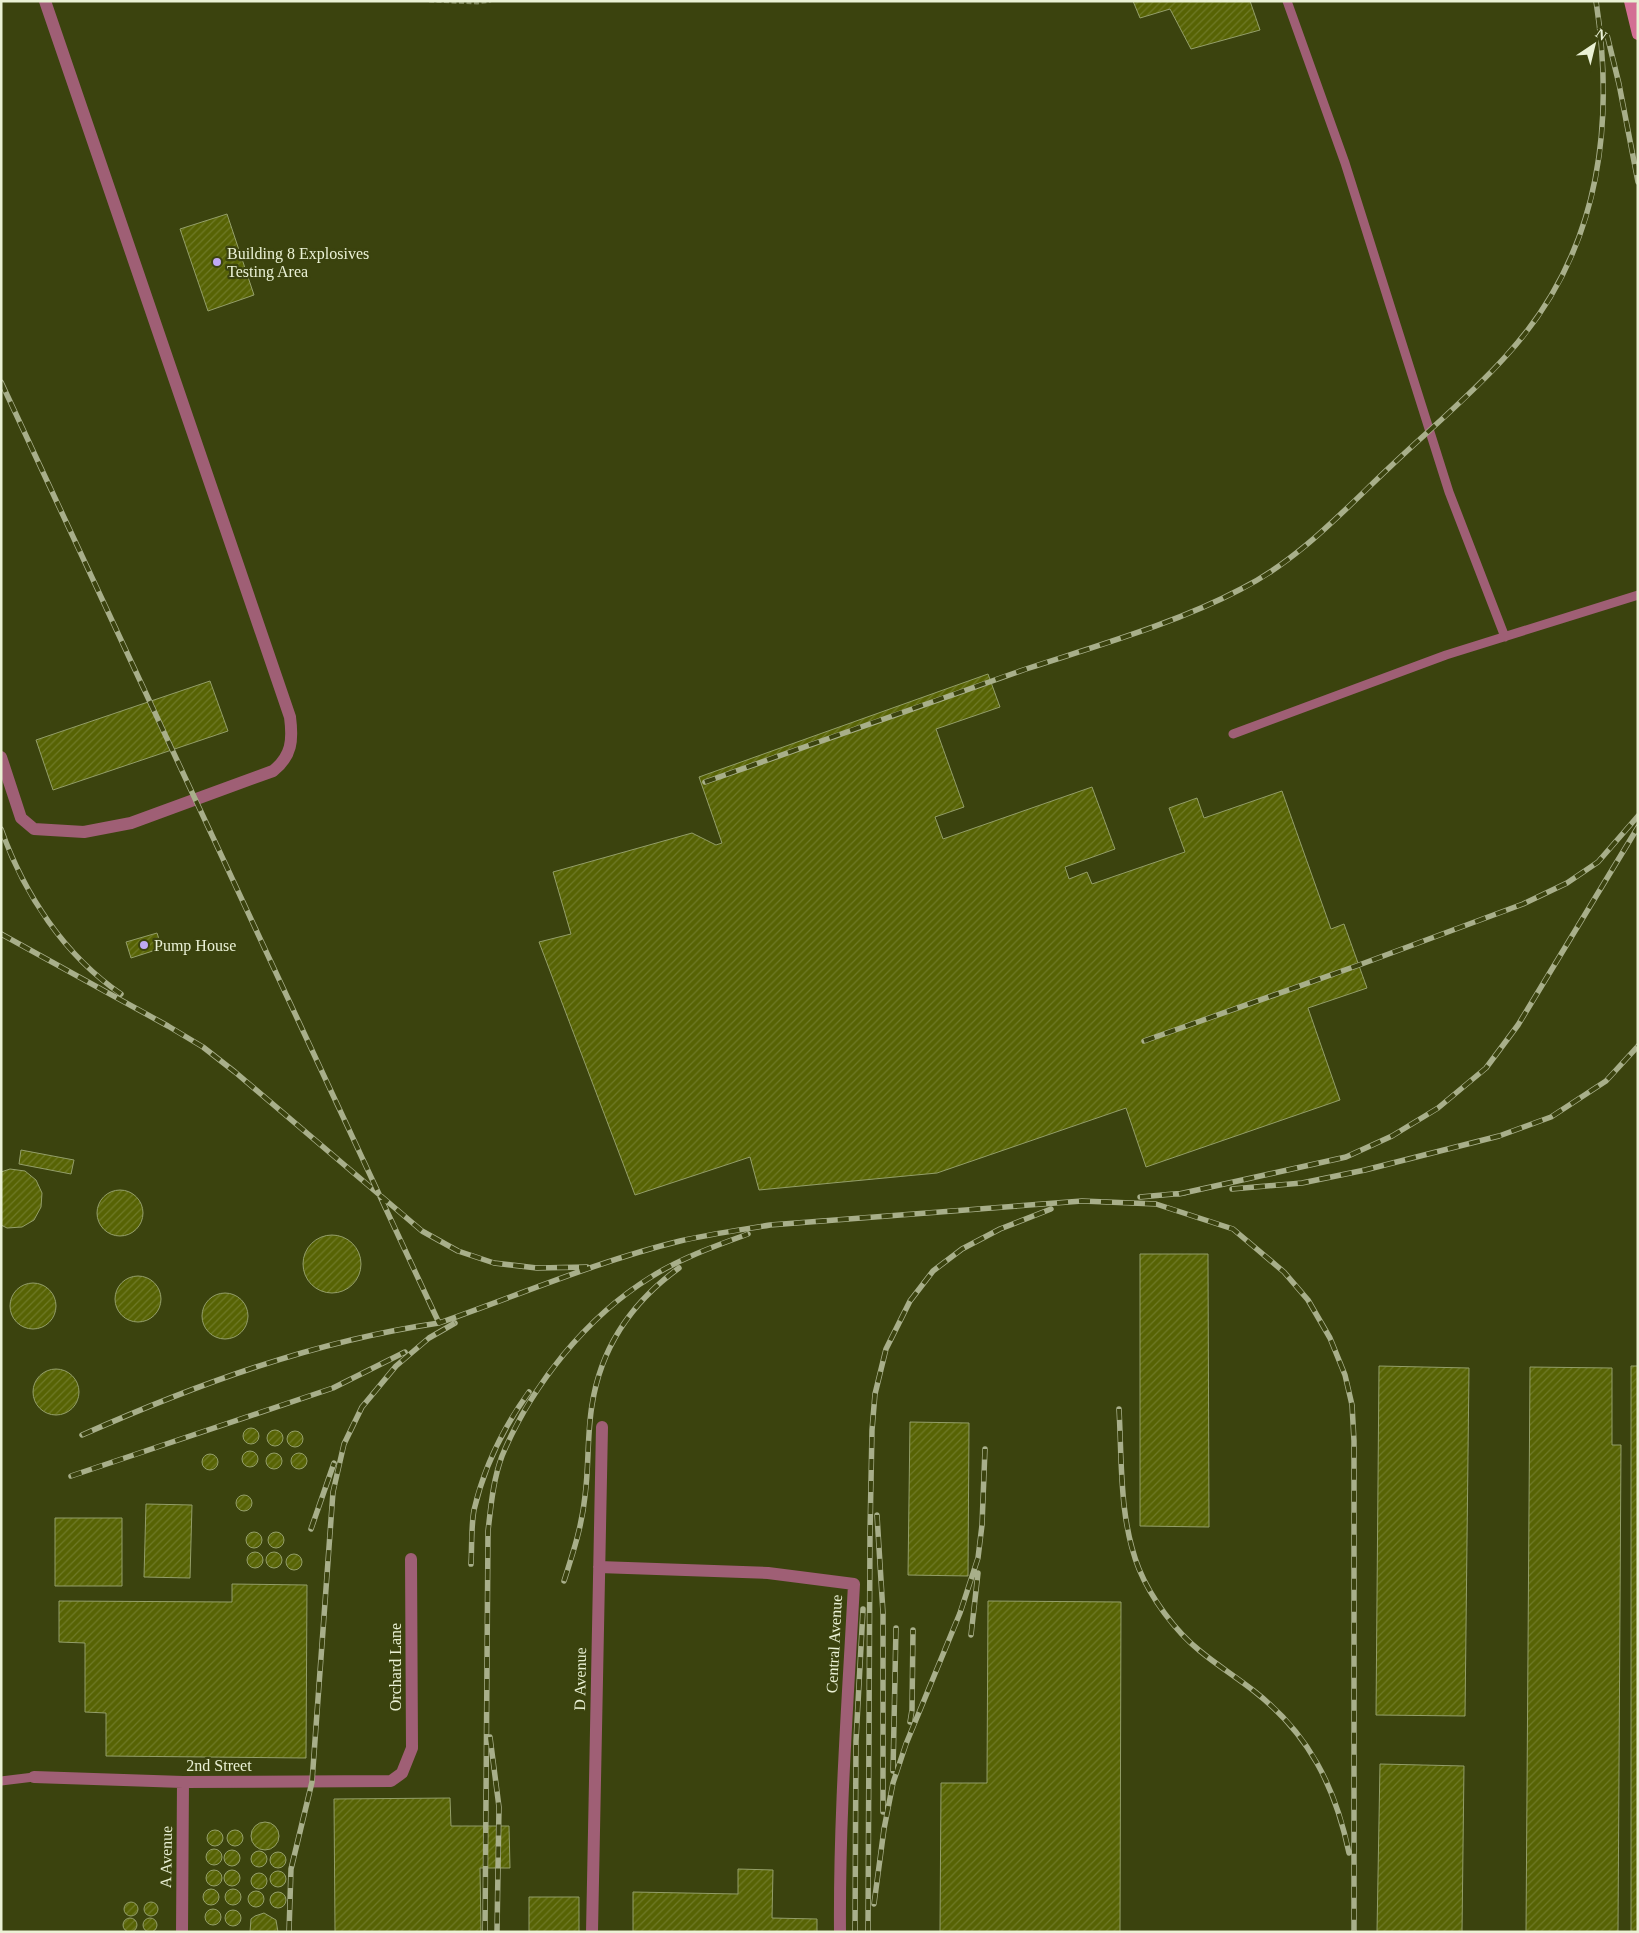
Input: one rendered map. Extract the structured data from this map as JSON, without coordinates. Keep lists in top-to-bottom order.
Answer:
{
  "streets": {
    "street": [
      "Central Avenue",
      "Orchard Lane",
      "D Avenue",
      "2nd Street",
      "A Avenue"
    ]
  },
  "crossings": [
    ["Central Avenue", "D Avenue"],
    ["Orchard Lane", "2nd Street"],
    ["2nd Street", "A Avenue"]
  ],
  "places": ["Building 8 Explosives Testing Area", "Pump House"],
  "north": "top right"
}
